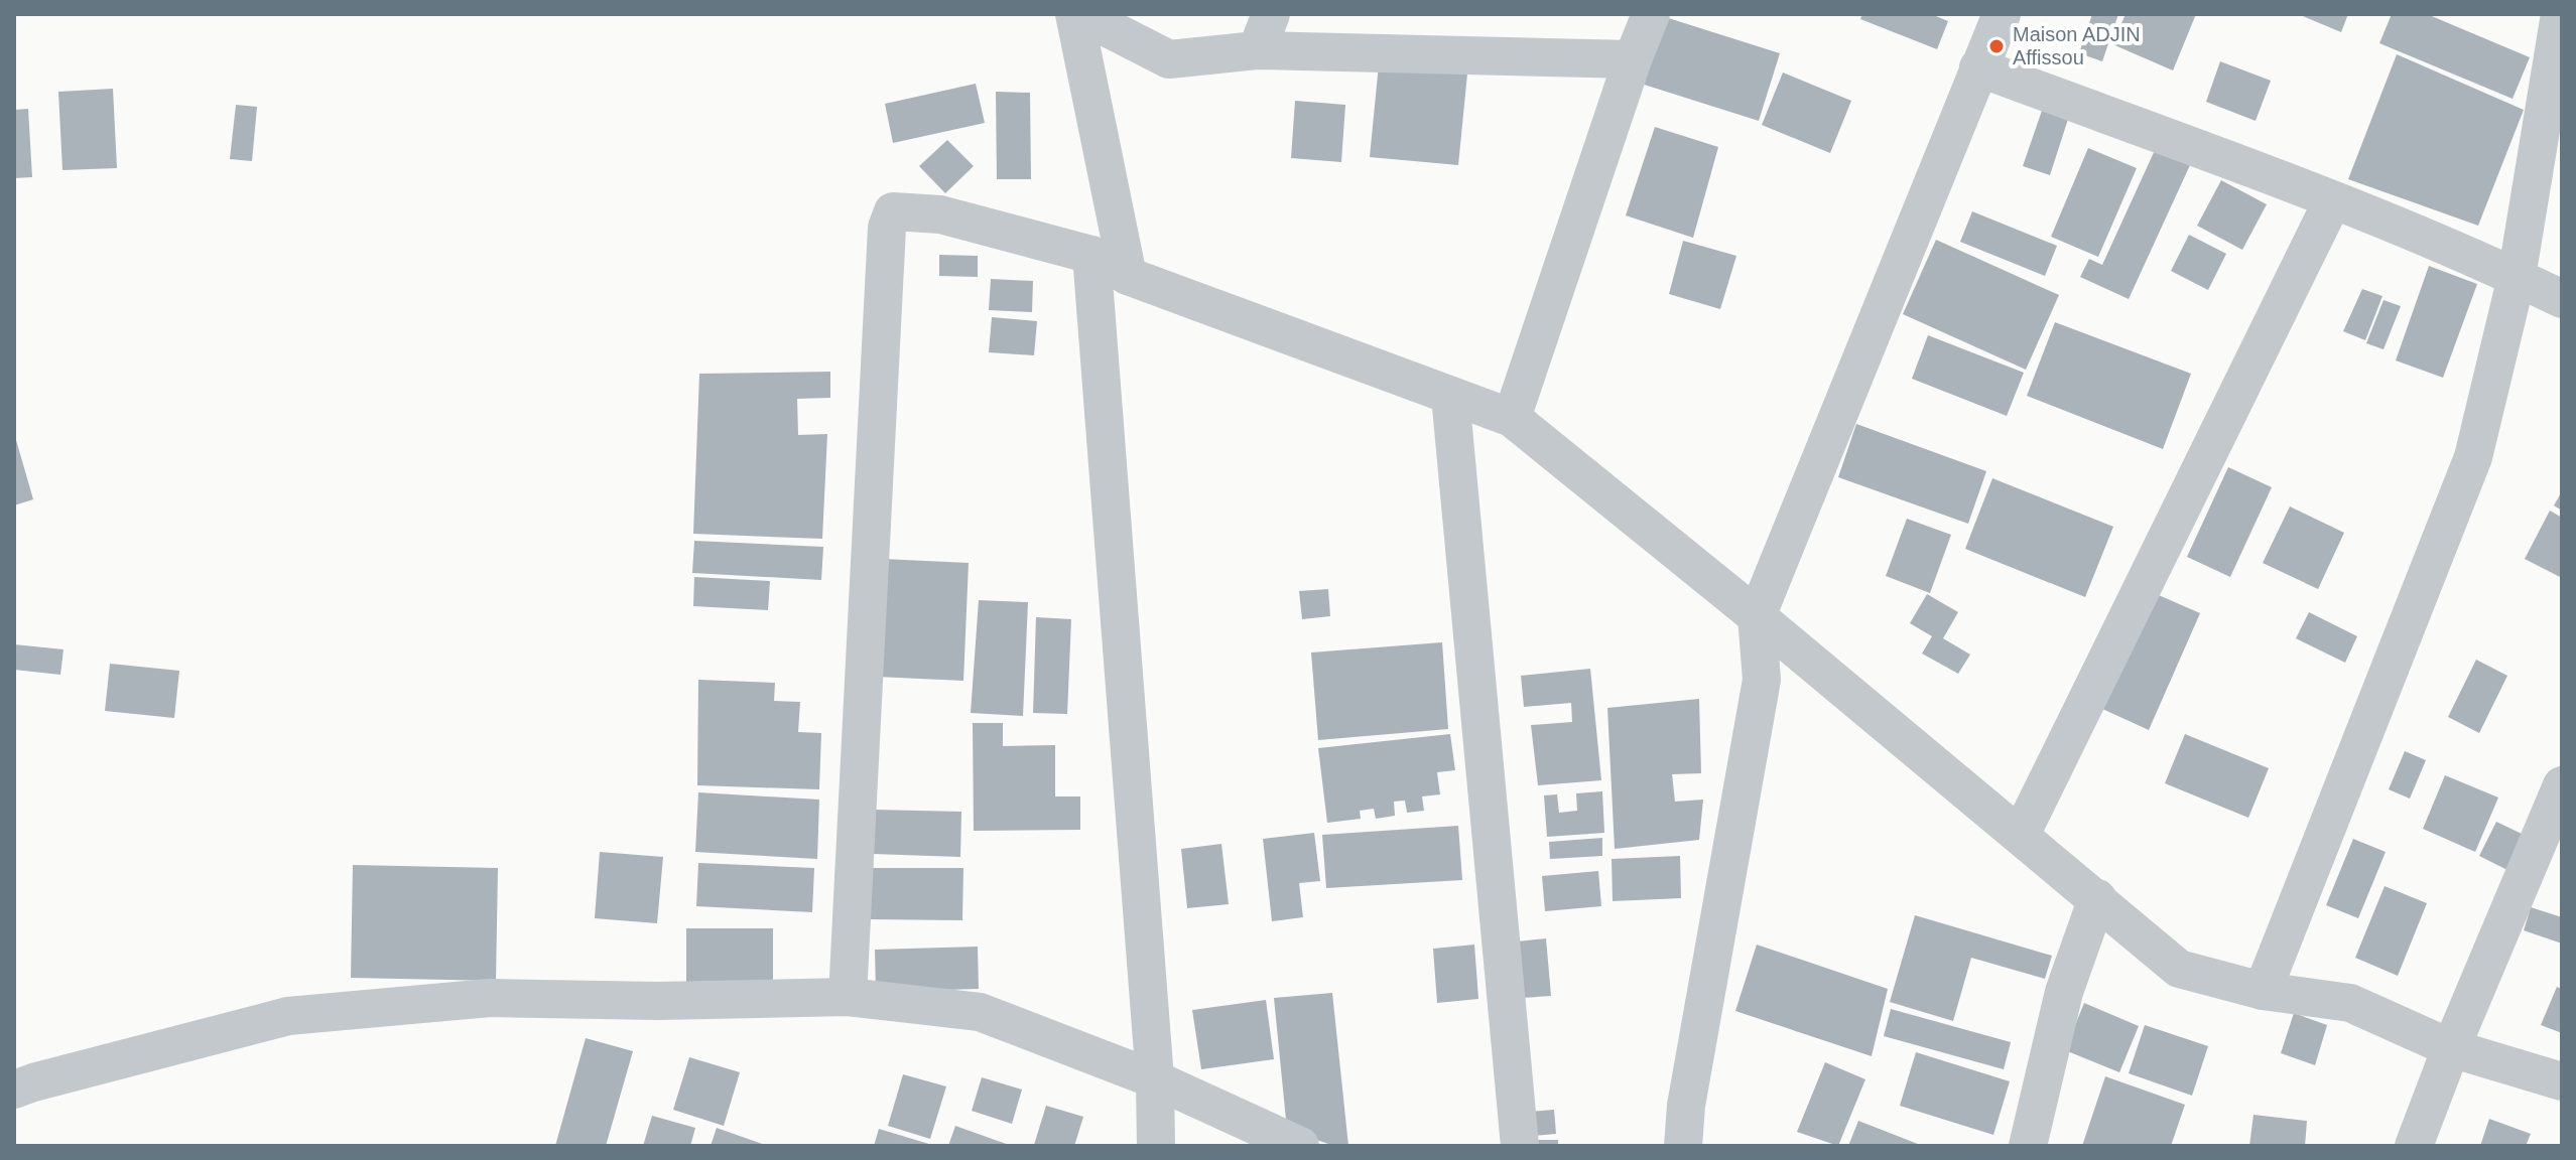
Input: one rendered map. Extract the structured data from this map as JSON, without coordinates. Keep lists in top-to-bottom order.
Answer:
{
  "places": ["Maison ADJIN Affissou"]
}
